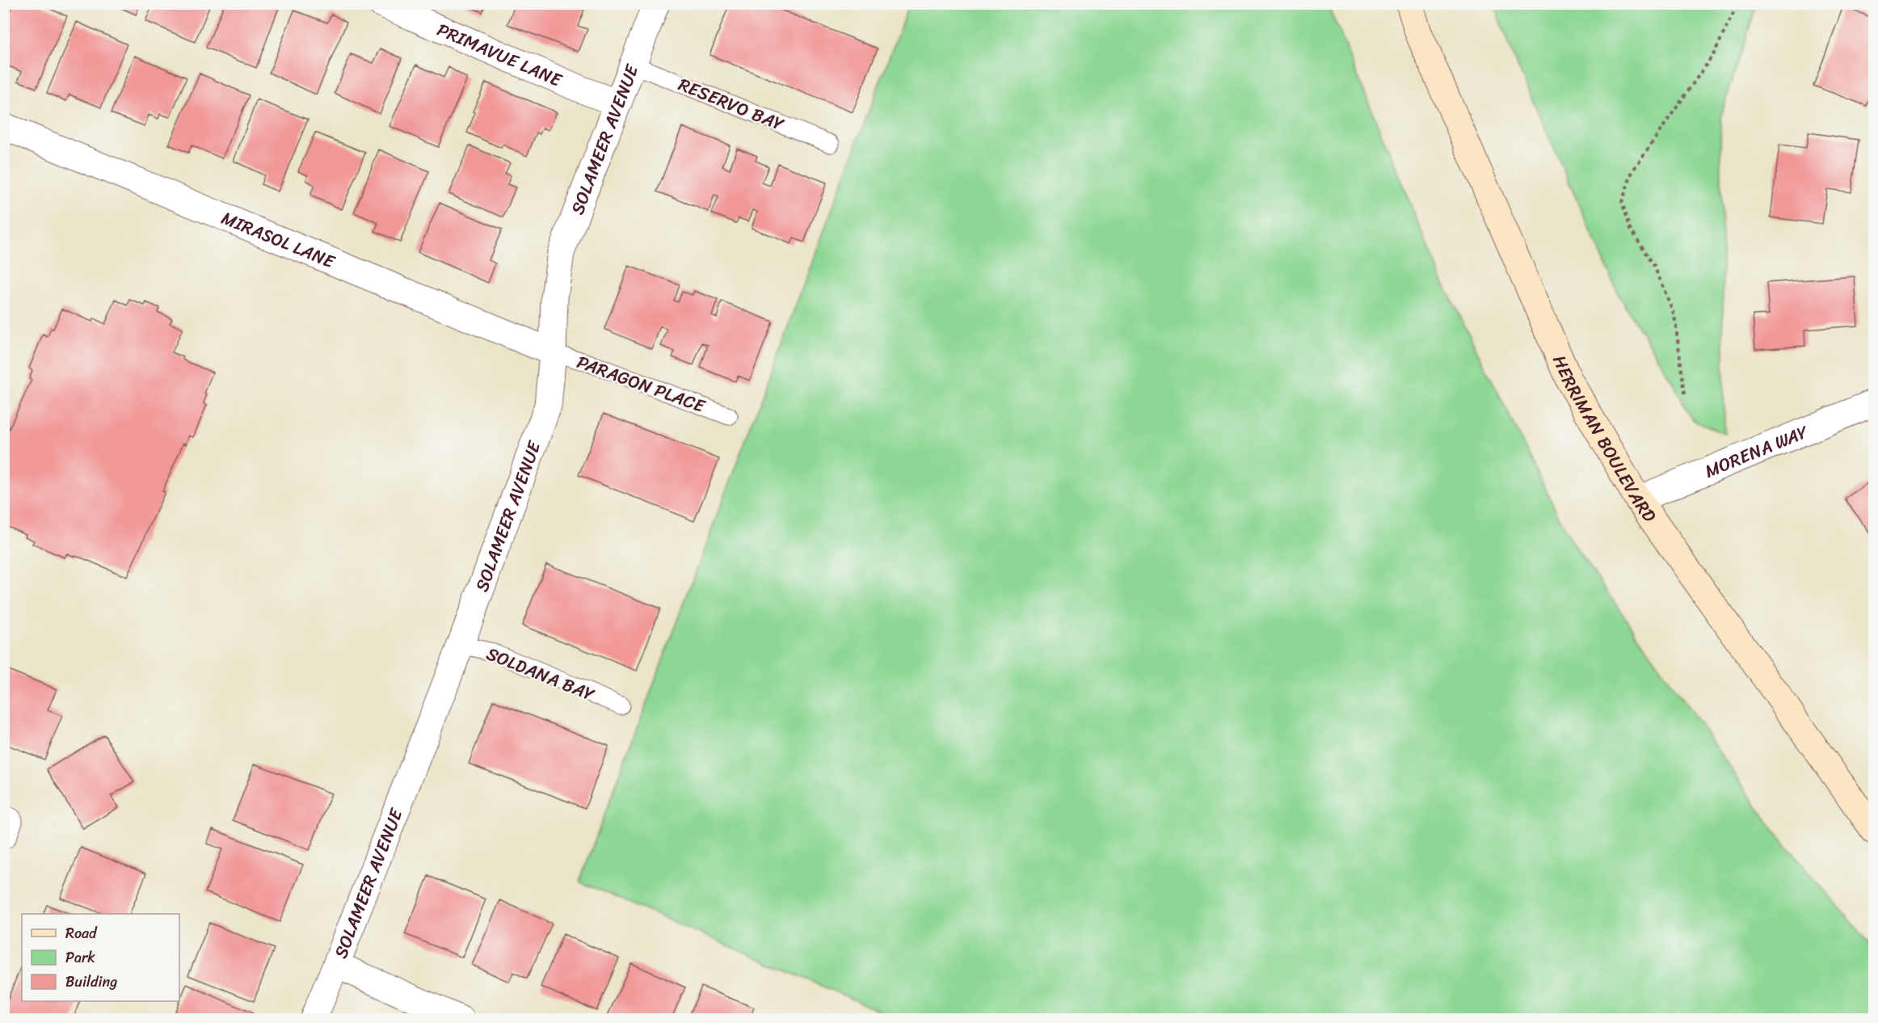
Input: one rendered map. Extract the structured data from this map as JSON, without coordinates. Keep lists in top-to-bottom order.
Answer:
{
  "streets": {
    "main road": ["HERRIMAN BOULEVARD"],
    "street": [
      "PRIMAVUE LANE",
      "SOLAMEER AVENUE",
      "MIRASOL LANE",
      "MORENA WAY"
    ],
    "lane": ["RESERVO BAY", "PARAGON PLACE", "SOLDANA BAY"]
  },
  "crossings": [
    ["PRIMAVUE LANE", "SOLAMEER AVENUE"],
    ["RESERVO BAY", "SOLAMEER AVENUE"],
    ["SOLAMEER AVENUE", "MIRASOL LANE"],
    ["SOLAMEER AVENUE", "PARAGON PLACE"],
    ["SOLAMEER AVENUE", "SOLDANA BAY"],
    ["MIRASOL LANE", "PARAGON PLACE"],
    ["HERRIMAN BOULEVARD", "MORENA WAY"]
  ],
  "legend": ["Road", "Park", "Building"]
}
